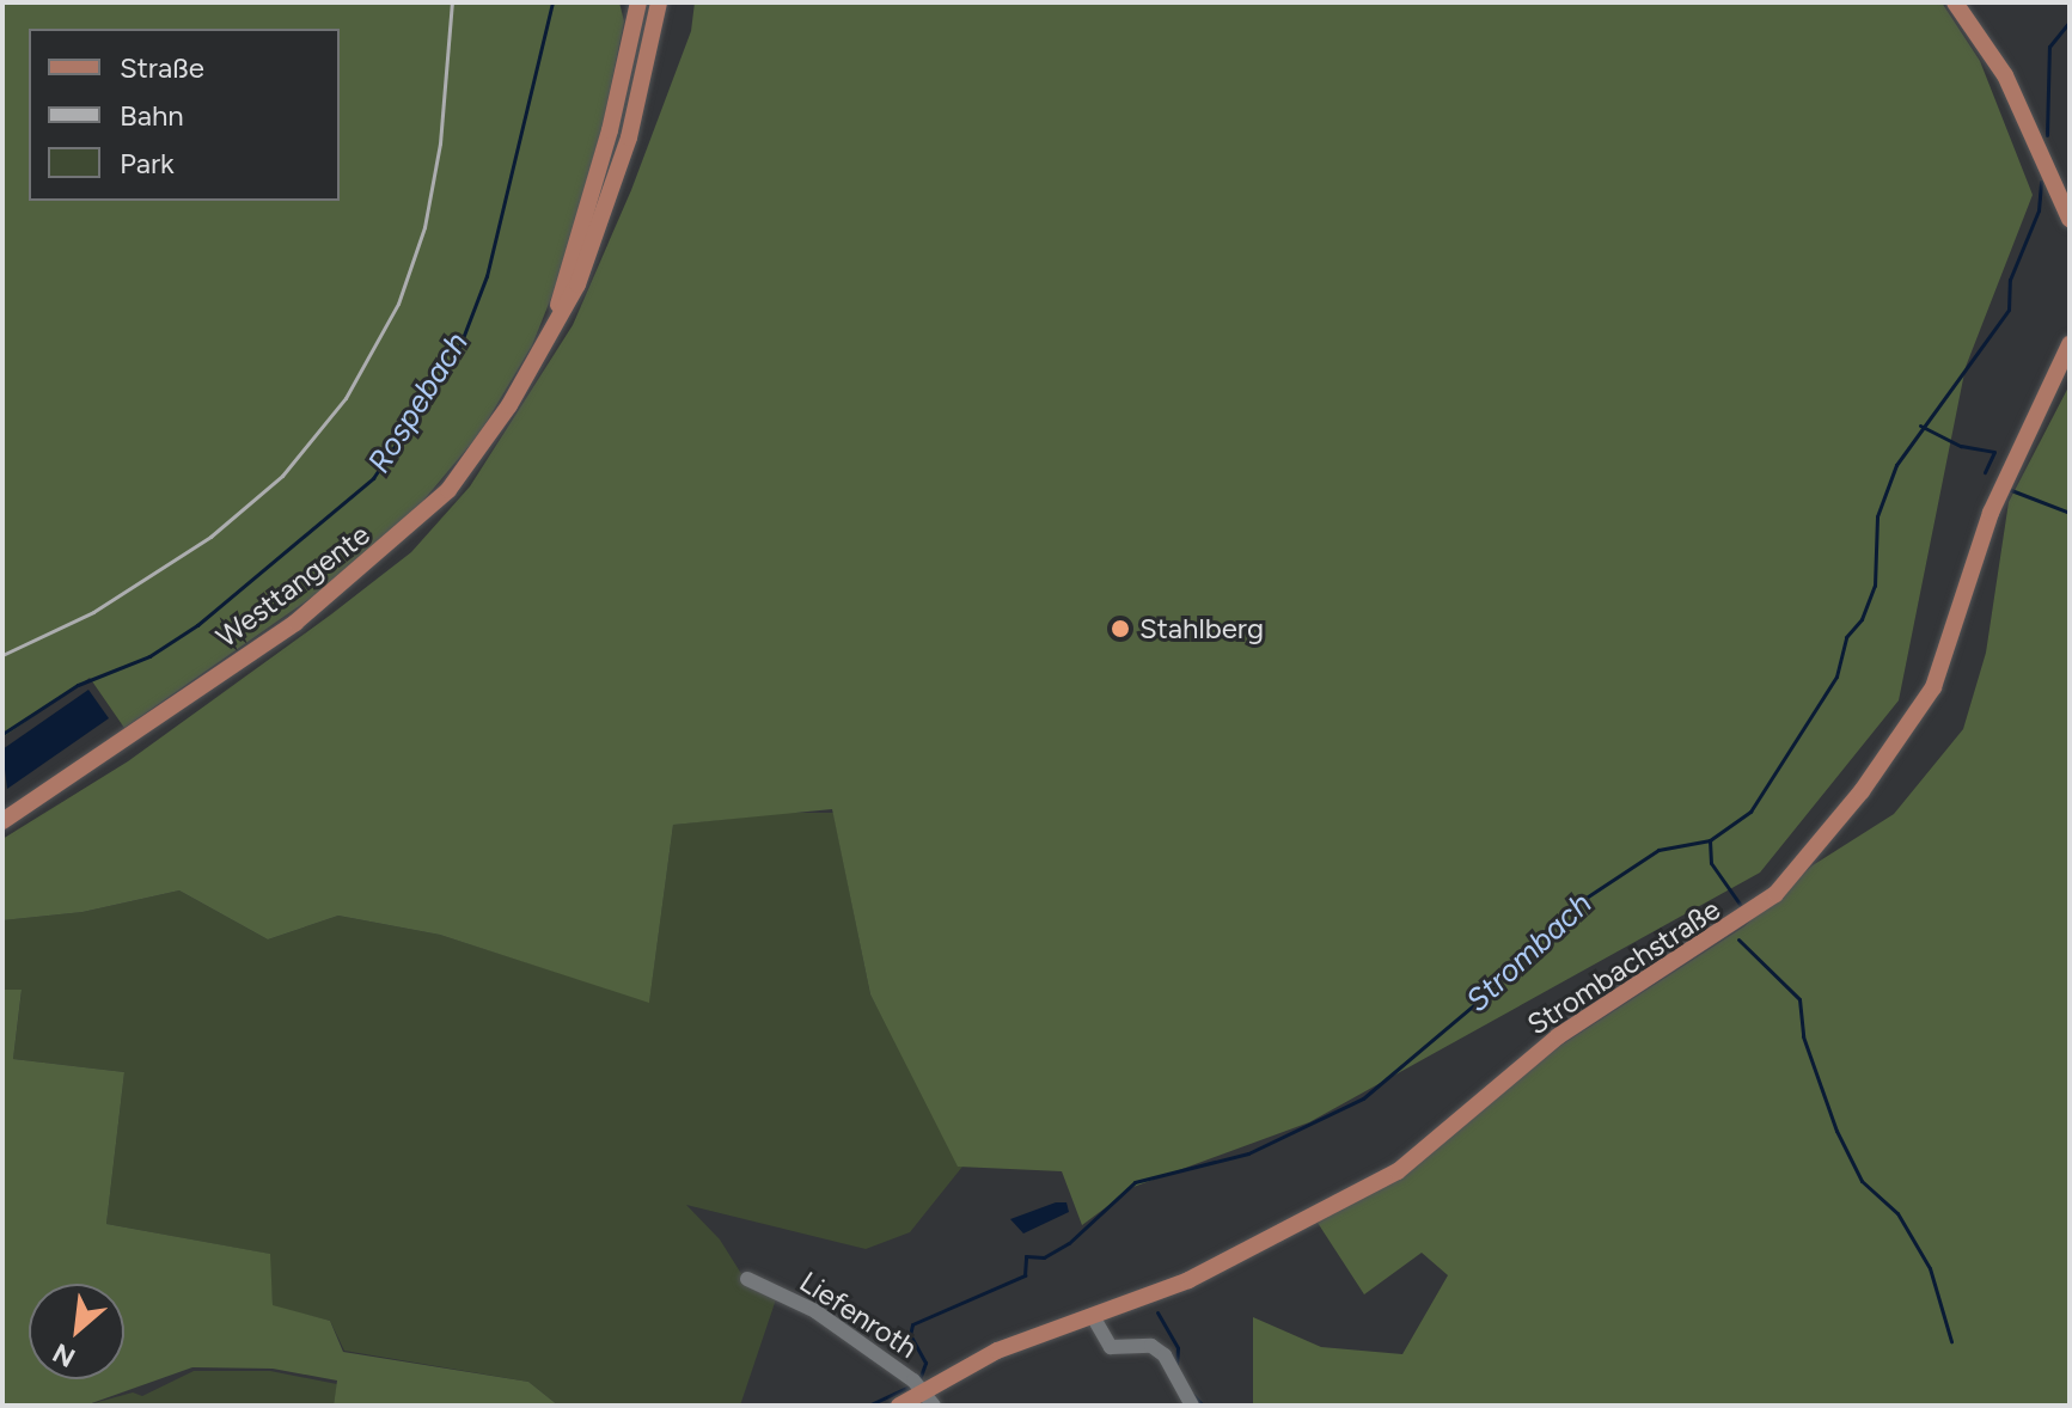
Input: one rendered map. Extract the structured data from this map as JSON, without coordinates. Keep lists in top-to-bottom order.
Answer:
{
  "streets": {
    "main road": ["Westtangente", "Strombachstraße"],
    "street": ["Liefenroth"]
  },
  "crossings": [
    ["Strombachstraße", "Liefenroth"]
  ],
  "water": ["Rospebach", "Strombach"],
  "places": ["Stahlberg"],
  "legend": ["Straße", "Bahn", "Park"],
  "north": "bottom left"
}
